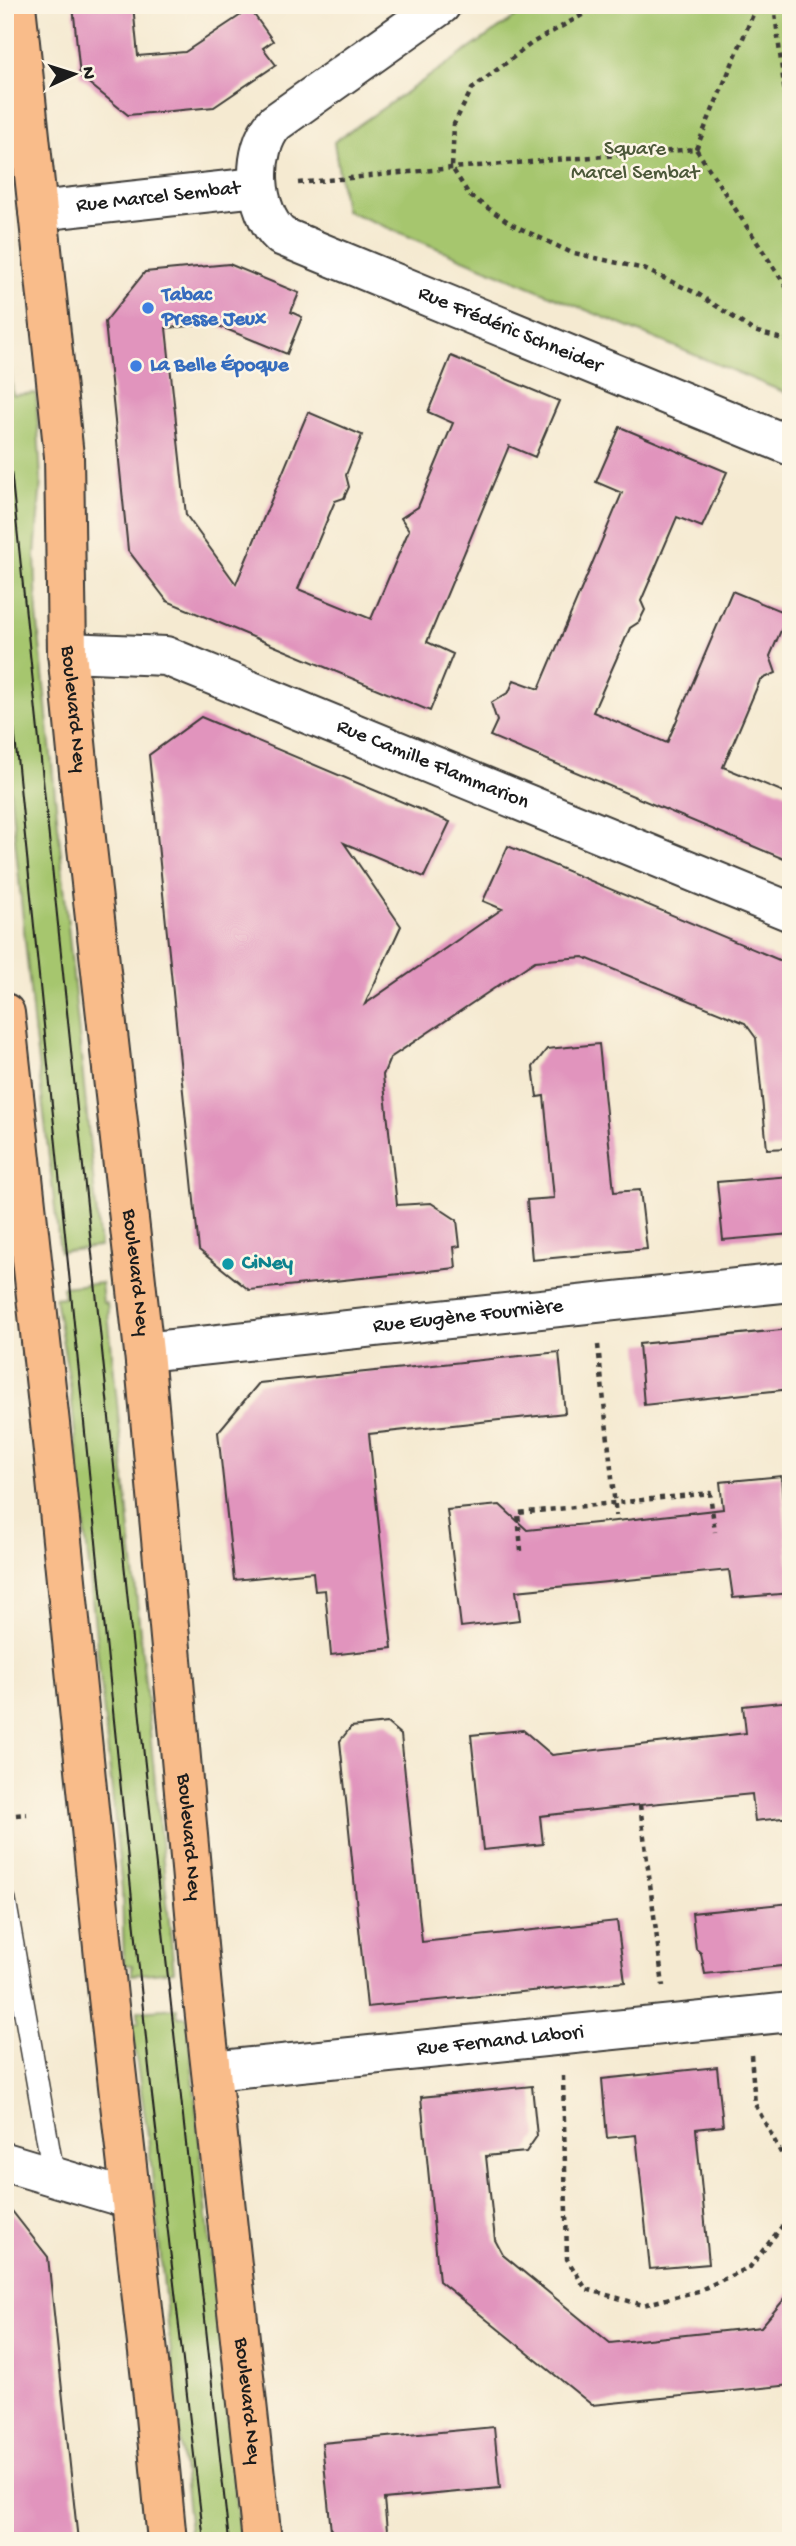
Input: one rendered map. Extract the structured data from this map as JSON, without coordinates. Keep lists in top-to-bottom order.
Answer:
{
  "streets": {
    "main road": ["Boulevard Ney"],
    "street": [
      "Rue Marcel Sembat",
      "Rue Frédéric Schneider",
      "Rue Camille Flammarion",
      "Rue Eugène Fournière",
      "Rue Fernand Labori"
    ]
  },
  "crossings": [
    ["Rue Marcel Sembat", "Rue Frédéric Schneider"],
    ["Rue Marcel Sembat", "Boulevard Ney"],
    ["Boulevard Ney", "Rue Camille Flammarion"],
    ["Boulevard Ney", "Rue Eugène Fournière"],
    ["Boulevard Ney", "Rue Fernand Labori"]
  ],
  "parks": ["Square Marcel Sembat"],
  "places": ["Tabac Presse Jeux", "La Belle Époque", "CiNey"],
  "north": "right"
}
